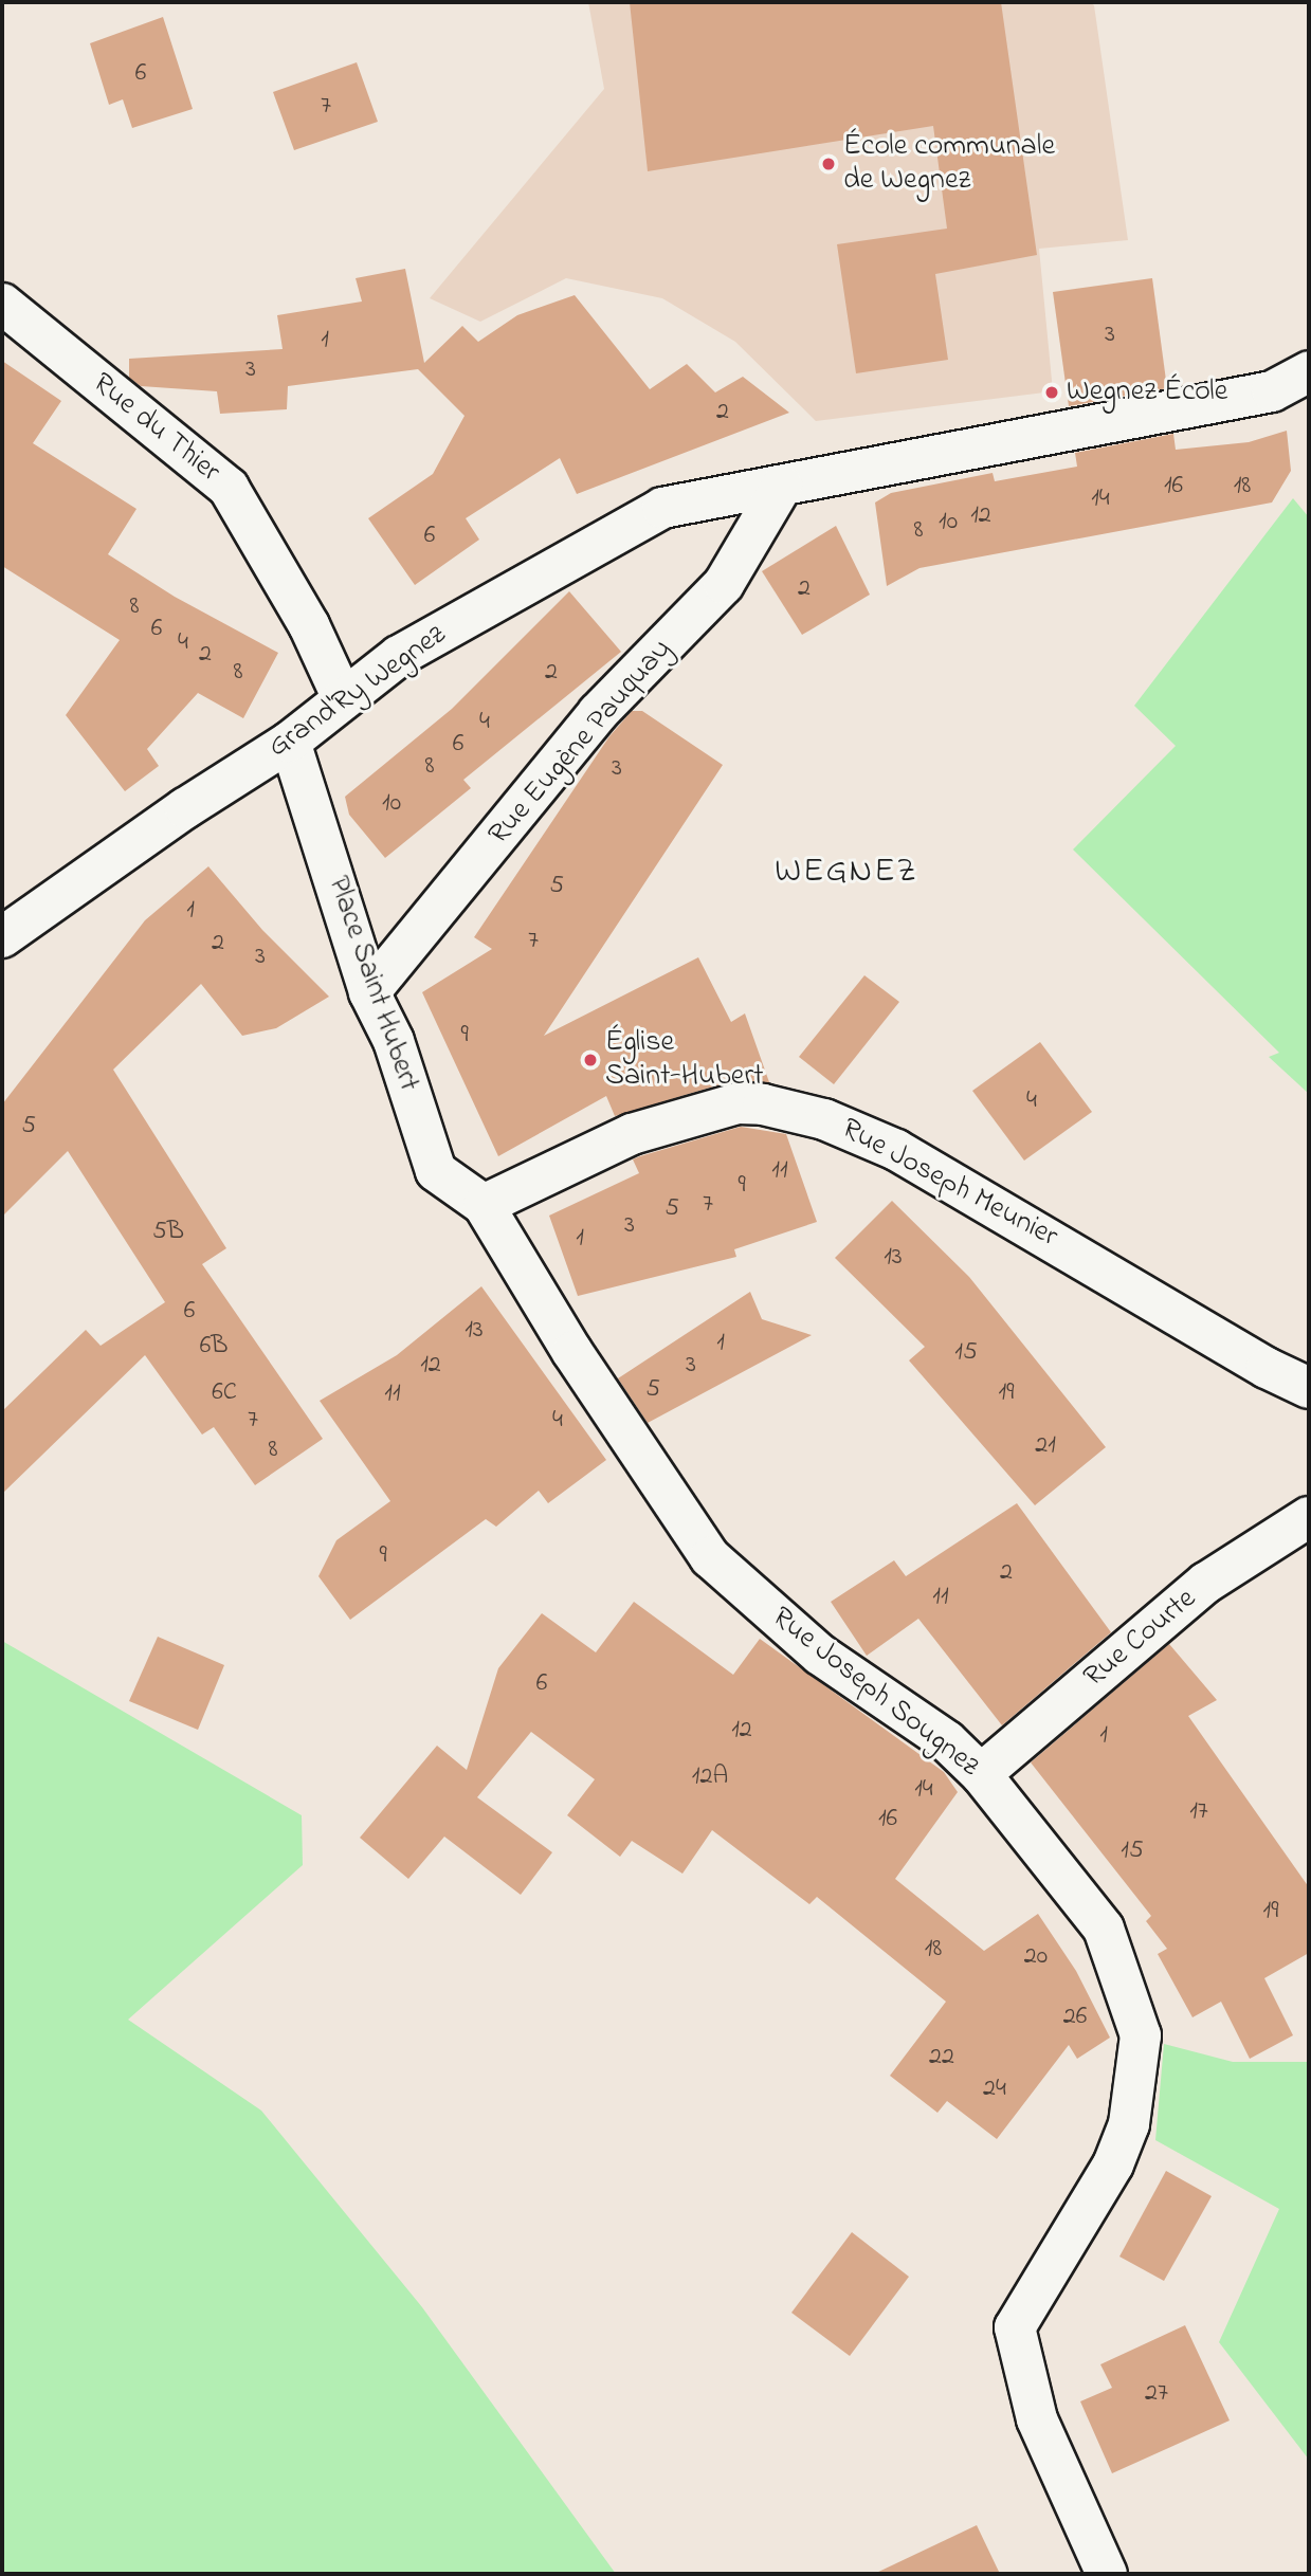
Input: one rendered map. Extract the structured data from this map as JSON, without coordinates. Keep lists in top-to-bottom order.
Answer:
{
  "streets": {
    "street": [
      "Rue du Thier",
      "Grand'Ry Wegnez",
      "Rue Eugène Pauquay",
      "Place Saint Hubert",
      "Rue Joseph Meunier",
      "Rue Courte",
      "Rue Joseph Sougnez"
    ]
  },
  "crossings": [
    ["Rue du Thier", "Grand'Ry Wegnez"],
    ["Grand'Ry Wegnez", "Rue Eugène Pauquay"],
    ["Grand'Ry Wegnez", "Place Saint Hubert"],
    ["Rue Eugène Pauquay", "Place Saint Hubert"],
    ["Place Saint Hubert", "Rue Joseph Meunier"],
    ["Place Saint Hubert", "Rue Joseph Sougnez"],
    ["Rue Joseph Meunier", "Rue Joseph Sougnez"],
    ["Rue Courte", "Rue Joseph Sougnez"]
  ],
  "districts": ["WEGNEZ"],
  "places": ["École communale de Wegnez", "Wegnez École", "Église Saint-Hubert"],
  "house_numbers": [
    "6",
    "7",
    "3",
    "1",
    "3",
    "2",
    "16",
    "18",
    "14",
    "12",
    "10",
    "8",
    "6",
    "2",
    "8",
    "6",
    "4",
    "2",
    "8",
    "2",
    "4",
    "6",
    "8",
    "3",
    "10",
    "5",
    "1",
    "7",
    "2",
    "3",
    "9",
    "4",
    "5",
    "11",
    "9",
    "7",
    "5",
    "3",
    "5B",
    "1",
    "13",
    "6",
    "13",
    "1",
    "6B",
    "15",
    "12",
    "3",
    "5",
    "6C",
    "19",
    "11",
    "7",
    "4",
    "21",
    "8",
    "9",
    "2",
    "11",
    "6",
    "12",
    "1",
    "12A",
    "14",
    "17",
    "16",
    "15",
    "19",
    "18",
    "20",
    "26",
    "22",
    "24",
    "27"
  ]
}
